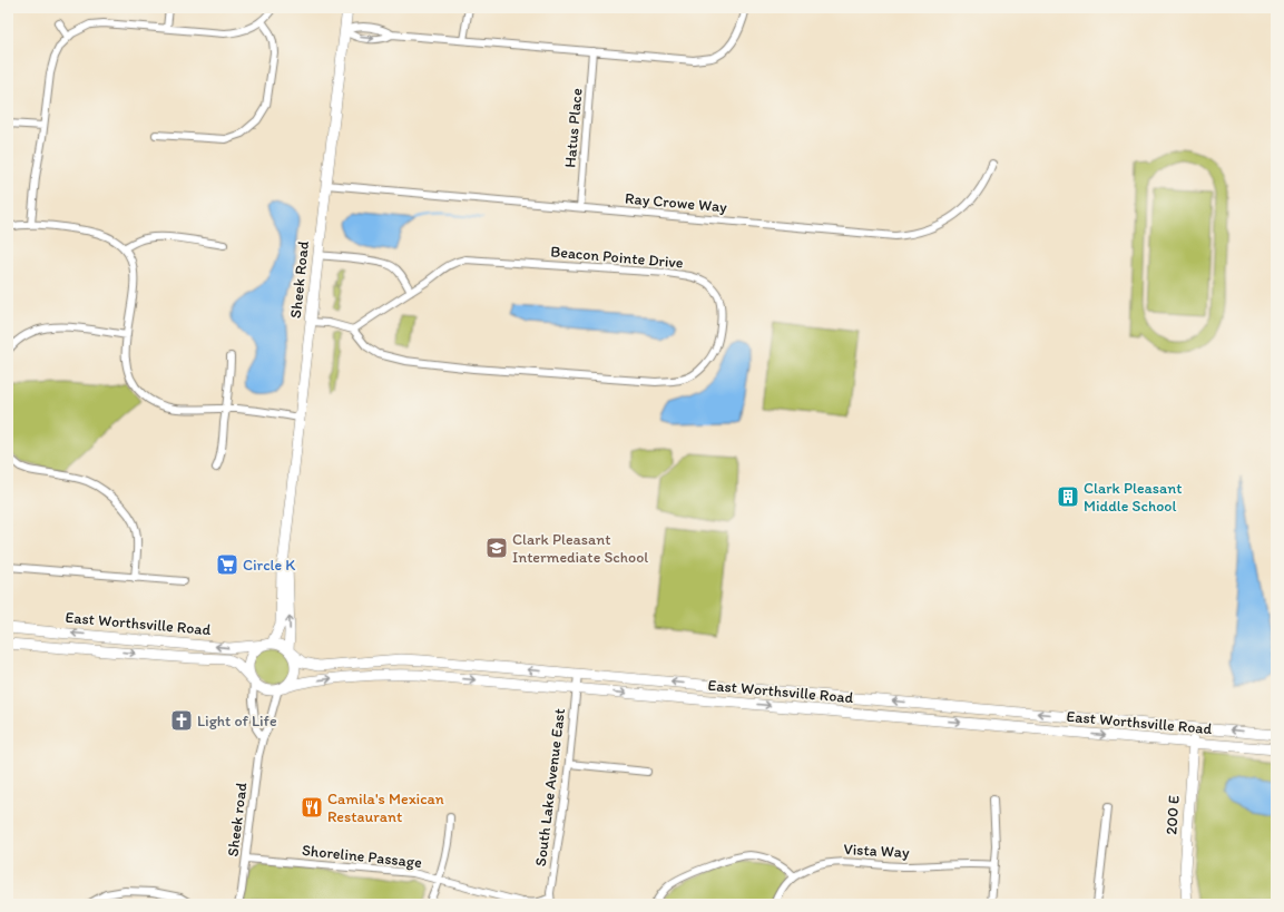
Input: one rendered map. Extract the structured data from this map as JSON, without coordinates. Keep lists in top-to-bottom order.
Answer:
{
  "streets": {
    "main road": ["Sheek Road", "East Worthsville Road", "200 E"],
    "street": [
      "Hatus Place",
      "Ray Crowe Way",
      "Beacon Pointe Drive",
      "South Lake Avenue East",
      "Sheek road",
      "Vista Way",
      "Shoreline Passage"
    ]
  },
  "crossings": [
    ["Hatus Place", "Ray Crowe Way"],
    ["Ray Crowe Way", "Sheek Road"],
    ["Sheek Road", "East Worthsville Road"],
    ["Sheek Road", "Sheek road"],
    ["East Worthsville Road", "South Lake Avenue East"],
    ["East Worthsville Road", "200 E"],
    ["East Worthsville Road", "Sheek road"],
    ["South Lake Avenue East", "Shoreline Passage"],
    ["Sheek road", "Shoreline Passage"]
  ],
  "places": {
    "building": ["Clark Pleasant Middle School"],
    "school or university": ["Clark Pleasant Intermediate School"],
    "supermarket": ["Circle K"],
    "church": ["Light of Life"],
    "restaurant": ["Camila's Mexican Restaurant"]
  }
}
